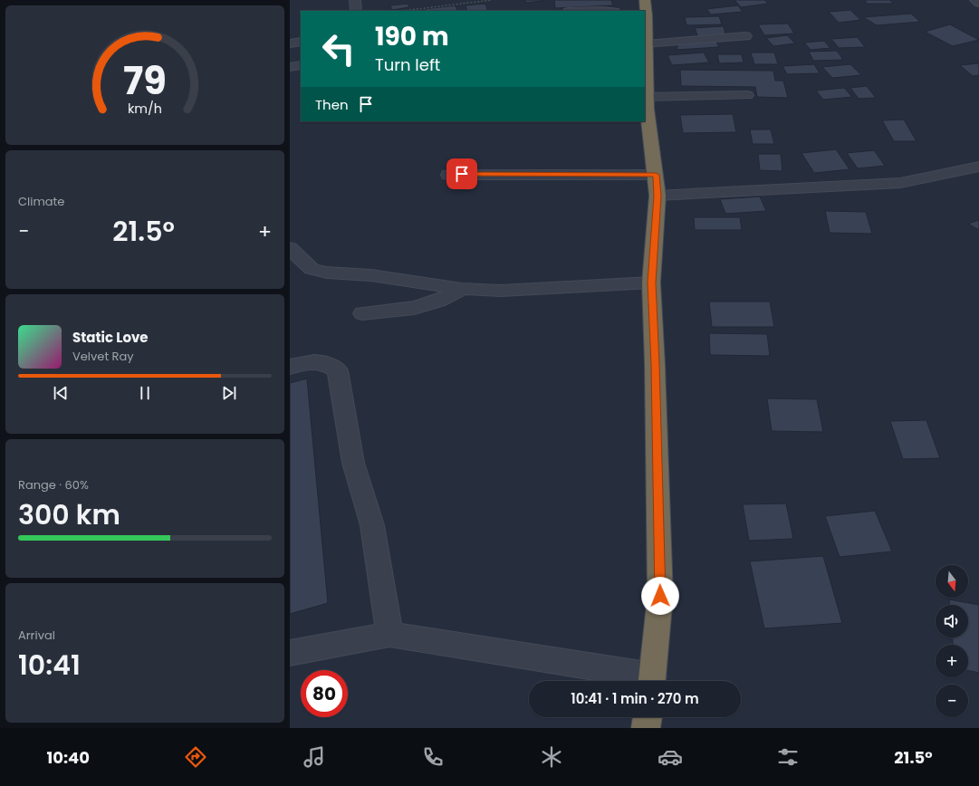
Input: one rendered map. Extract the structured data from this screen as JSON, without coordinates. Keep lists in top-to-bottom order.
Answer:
{
  "north": "bottom",
  "page": {
    "turn": ["190 m", "Turn left"],
    "then": "Then",
    "tile": [
      "Climate",
      ["Range · 60%", "300 km"],
      ["Arrival", "10:41"]
    ],
    "heat": ["−", "21.5°", "+"],
    "song": ["Static Love", "Velvet Ray"],
    "map_buttons": ["+", "−"],
    "limit": "80",
    "trip": "10:41 · 1 min · 270 m",
    "tabs": ["10:40", "21.5°"],
    "gauge": ["79", "km/h"]
  }
}
